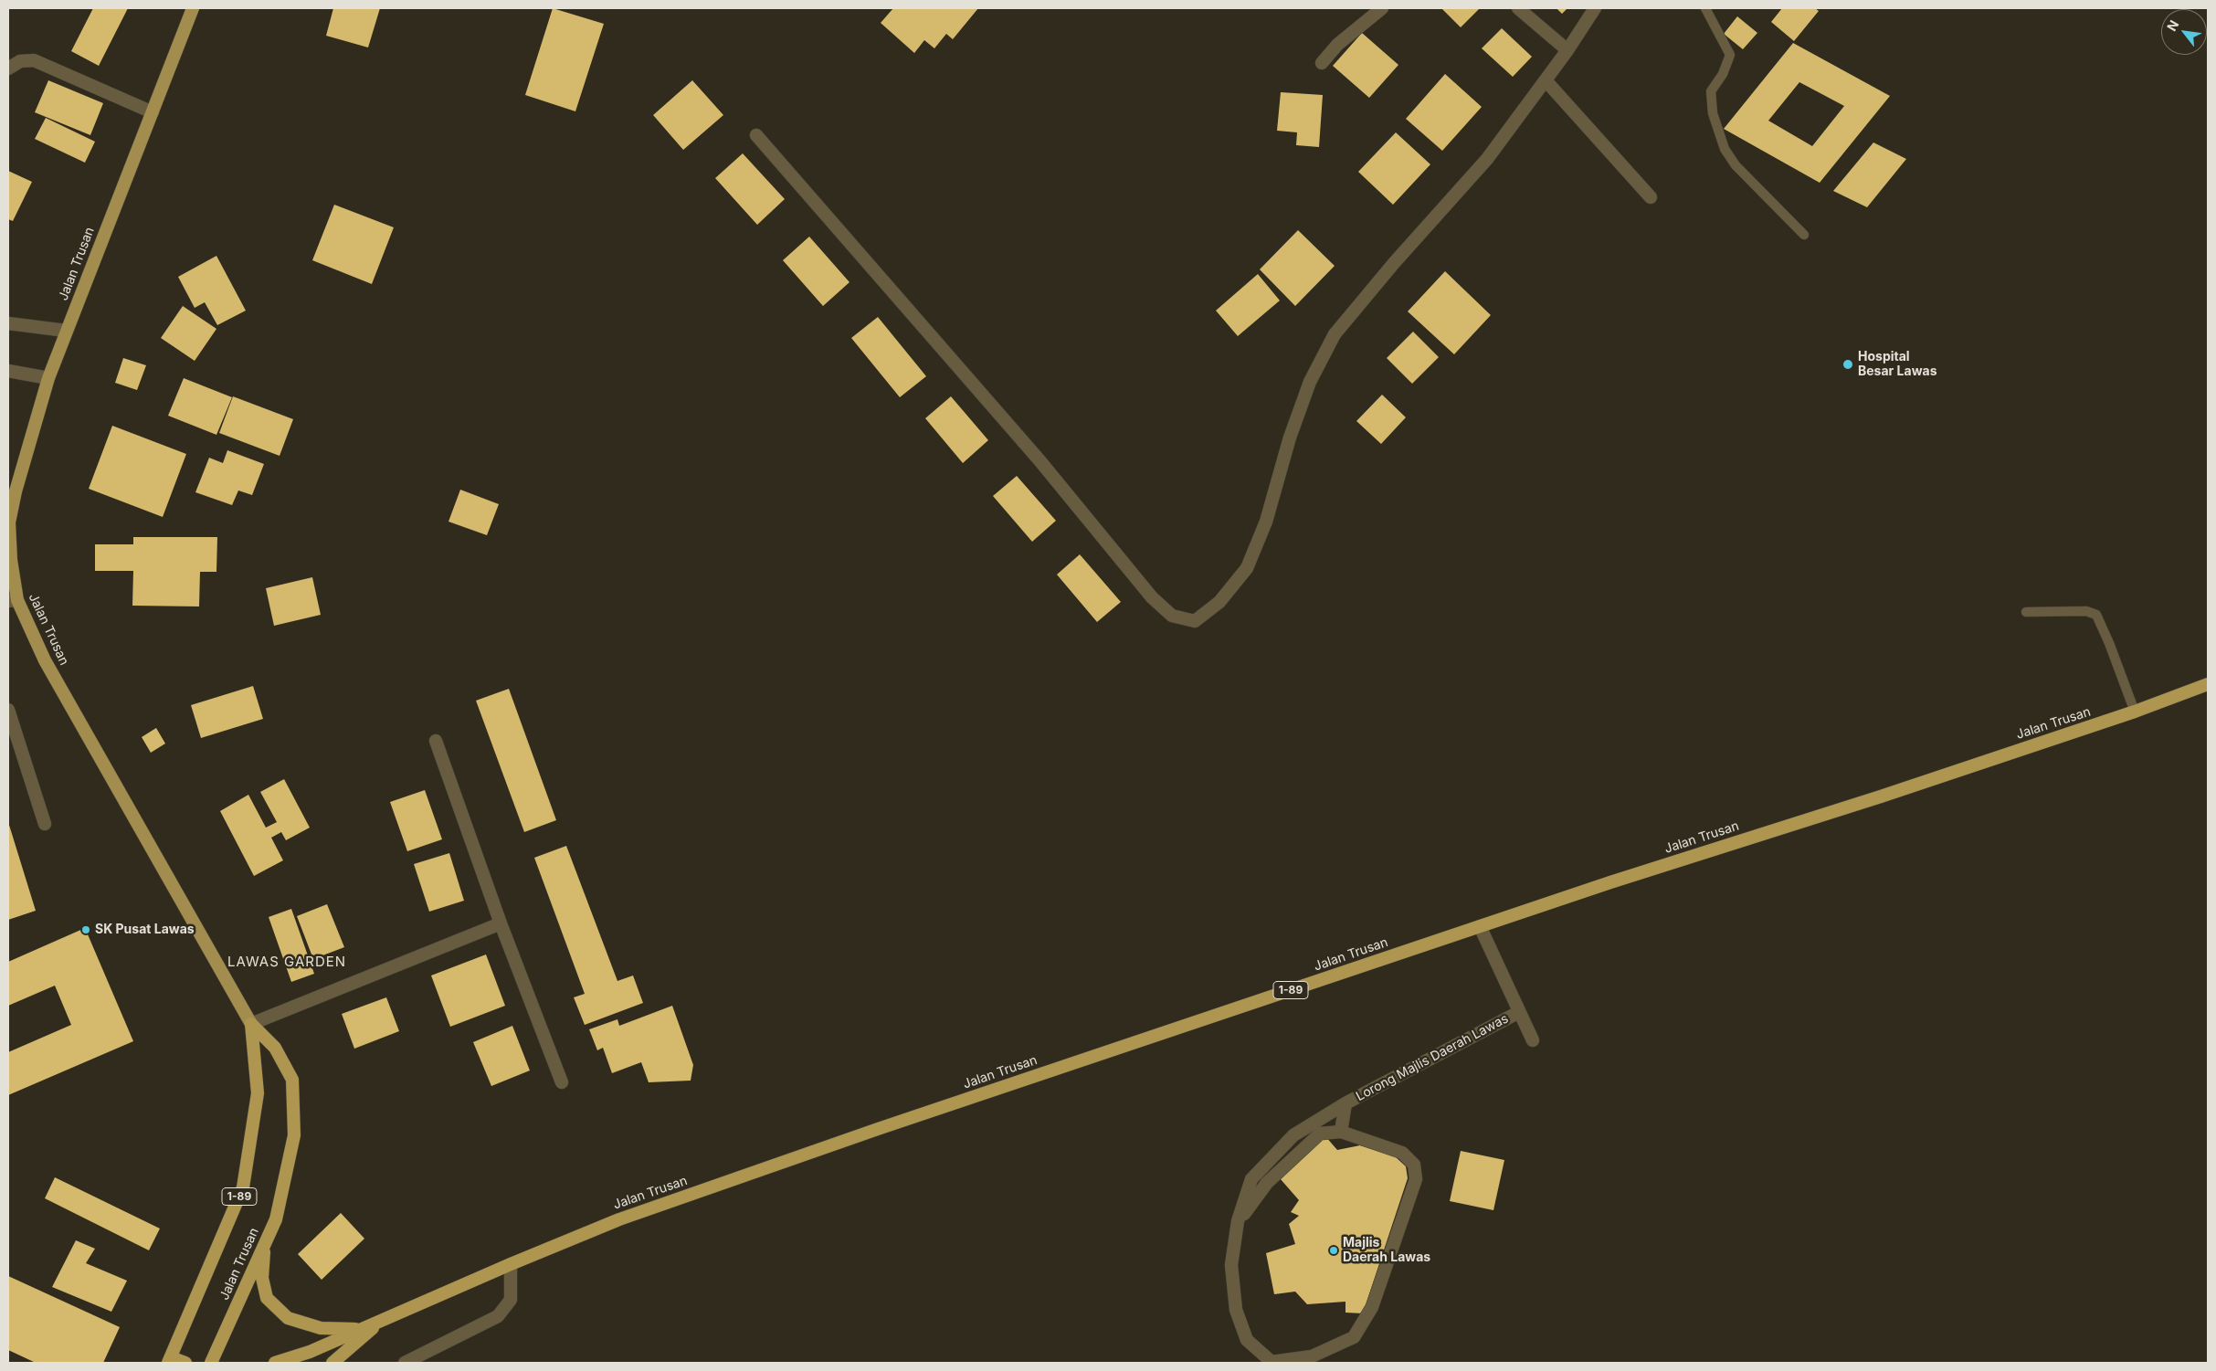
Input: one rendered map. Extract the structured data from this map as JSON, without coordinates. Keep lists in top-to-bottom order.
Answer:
{
  "streets": {
    "highway": ["Jalan Trusan", "1-89"],
    "street": ["Lorong Majlis Daerah Lawas"]
  },
  "districts": ["LAWAS GARDEN"],
  "places": ["Hospital Besar Lawas", "SK Pusat Lawas", "Majlis Daerah Lawas"],
  "north": "top left"
}
